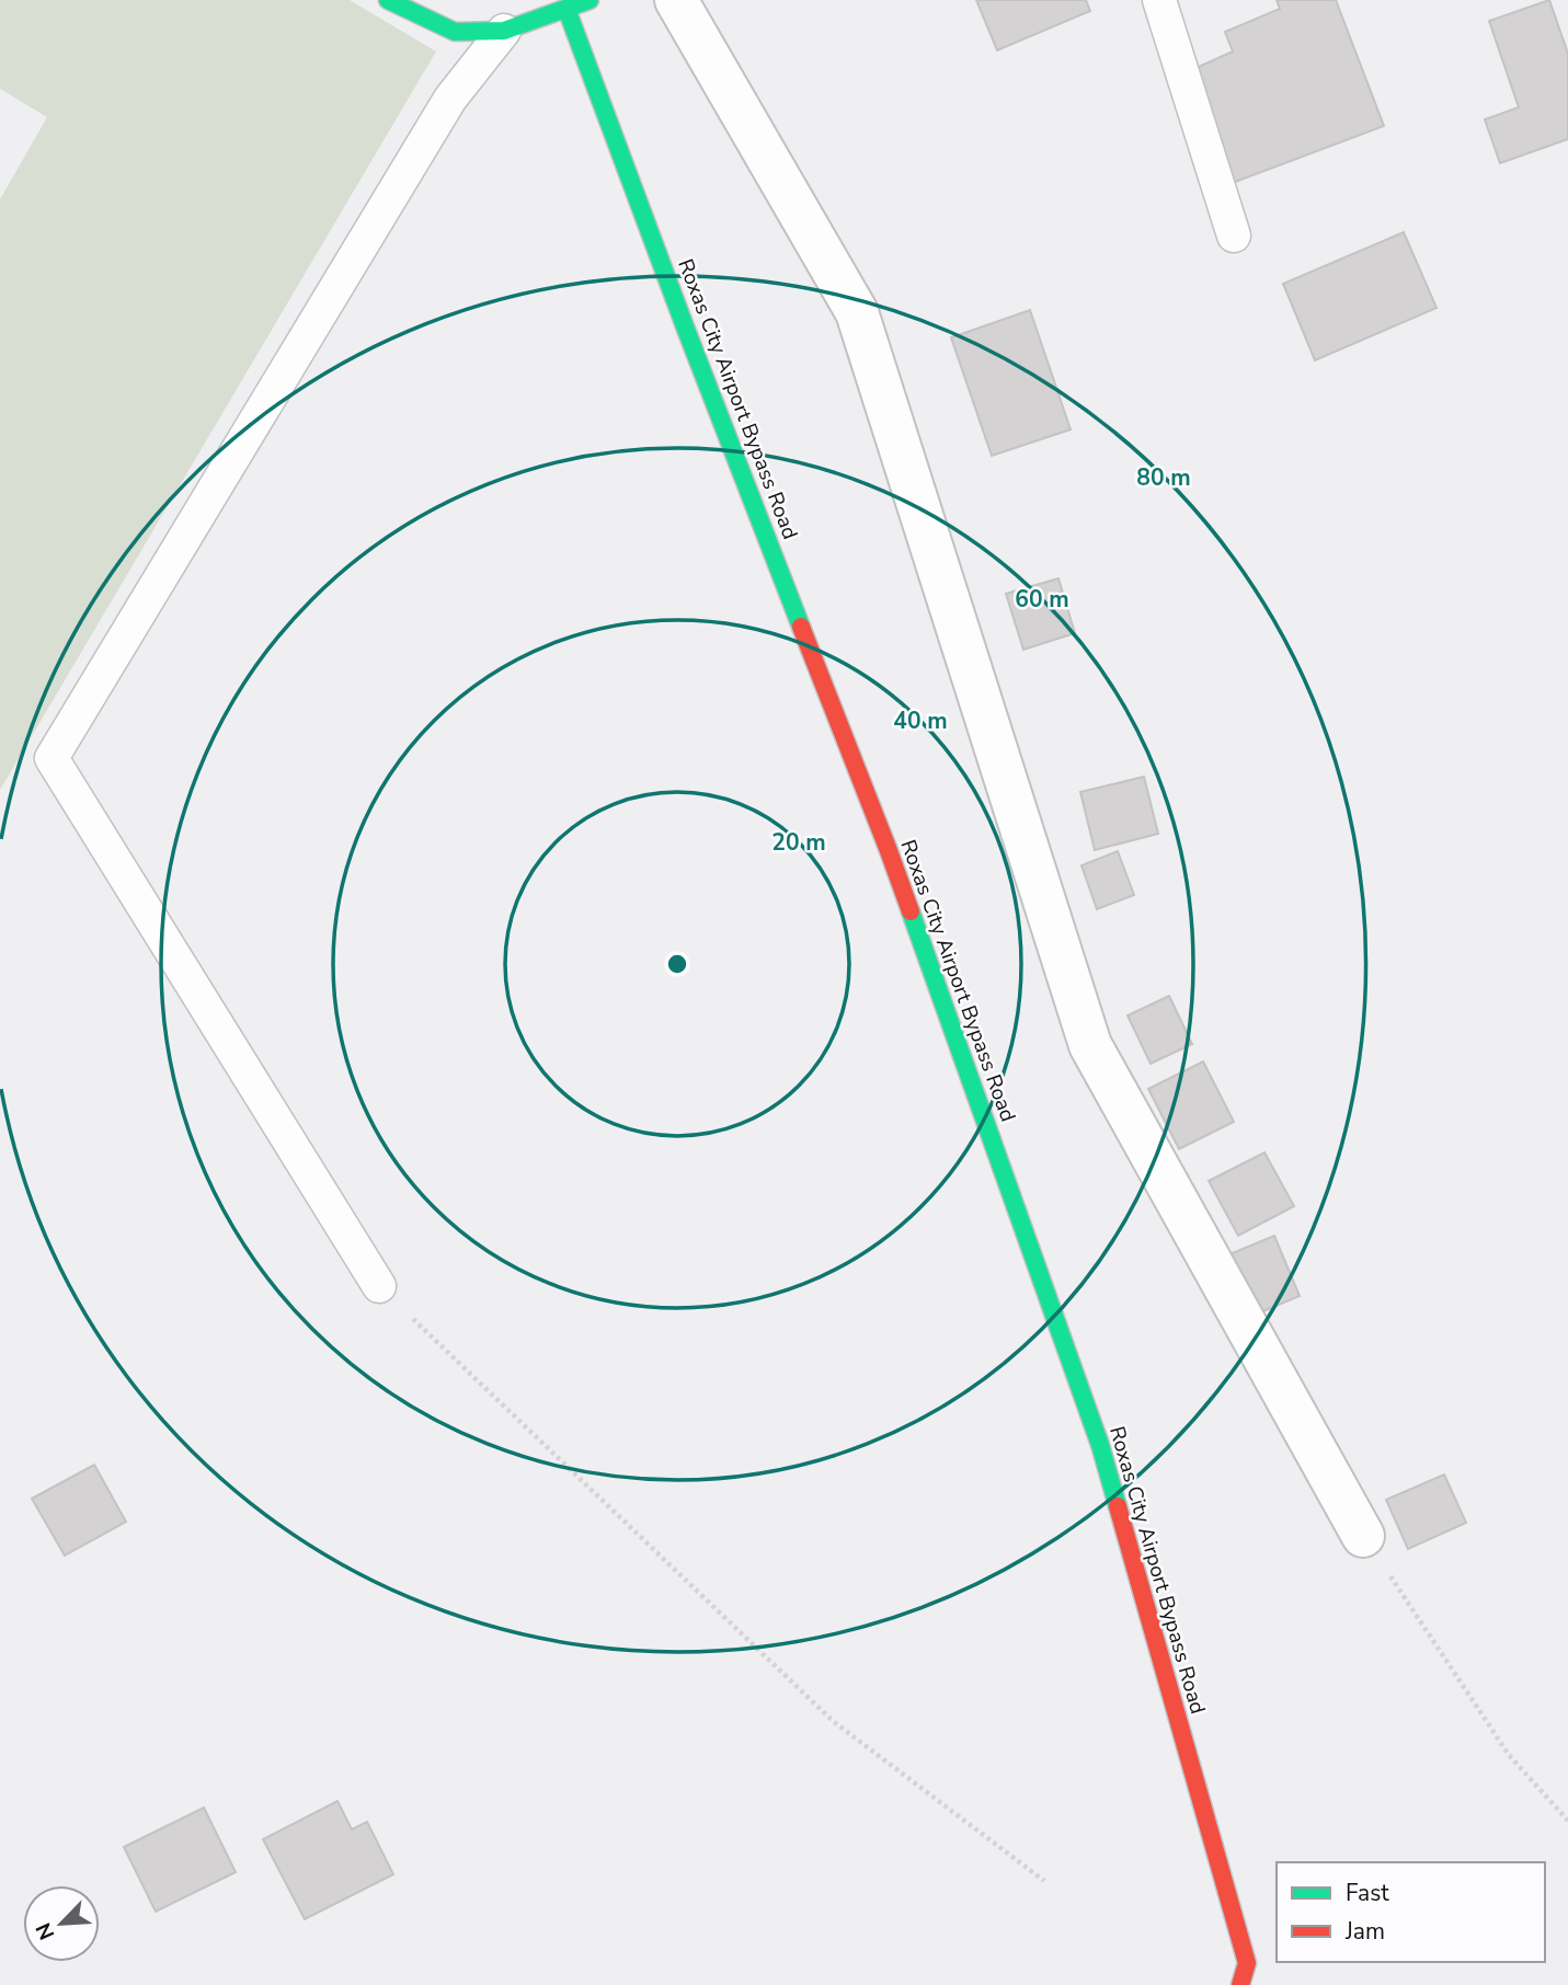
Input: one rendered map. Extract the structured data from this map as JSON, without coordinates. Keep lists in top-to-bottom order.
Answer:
{
  "streets": {
    "street": ["Roxas City Airport Bypass Road"]
  },
  "legend": ["Fast", "Jam"],
  "north": "bottom left",
  "rings": [
    "80 m",
    "60 m",
    "40 m",
    "20 m"
  ]
}
